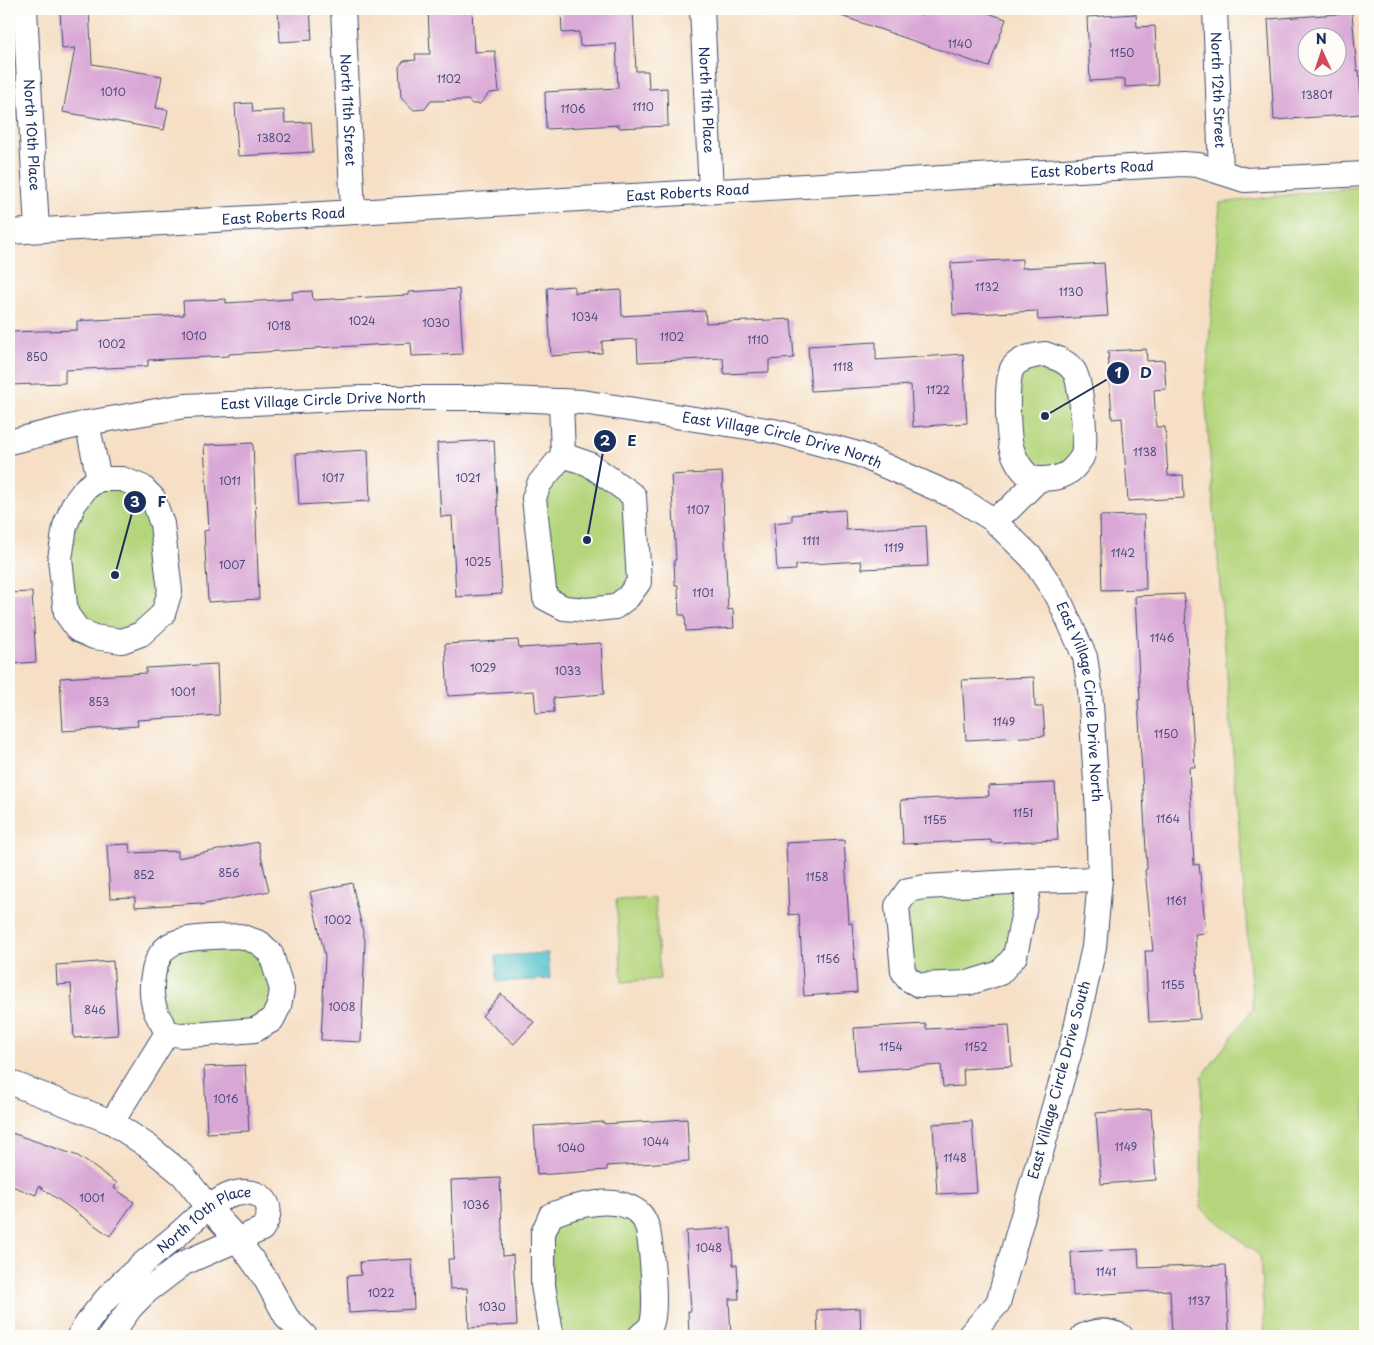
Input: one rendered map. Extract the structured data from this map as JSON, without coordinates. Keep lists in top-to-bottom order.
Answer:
{
  "streets": {
    "street": [
      "North 12th Street",
      "North 11th Place",
      "North 11th Street",
      "North 10th Place",
      "East Roberts Road",
      "East Village Circle Drive North",
      "East Village Circle Drive South"
    ]
  },
  "crossings": [
    ["North 12th Street", "East Roberts Road"],
    ["North 11th Place", "East Roberts Road"],
    ["North 11th Street", "East Roberts Road"],
    ["North 10th Place", "East Roberts Road"],
    ["East Village Circle Drive North", "East Village Circle Drive South"]
  ],
  "places": ["D", "E", "F"],
  "house_numbers": [
    "1140",
    "1150",
    "1102",
    "1010",
    "13801",
    "1110",
    "1106",
    "13802",
    "1132",
    "1130",
    "1034",
    "1024",
    "1030",
    "1018",
    "1010",
    "1102",
    "1110",
    "1002",
    "850",
    "1118",
    "1122",
    "1138",
    "1017",
    "1021",
    "1011",
    "1107",
    "1111",
    "1119",
    "1142",
    "1025",
    "1007",
    "1101",
    "1146",
    "1029",
    "1033",
    "1001",
    "853",
    "1149",
    "1150",
    "1151",
    "1164",
    "1155",
    "856",
    "852",
    "1158",
    "1161",
    "1002",
    "1156",
    "1155",
    "1008",
    "846",
    "1154",
    "1152",
    "1016",
    "1044",
    "1149",
    "1040",
    "1148",
    "1001",
    "1036",
    "1048",
    "1141",
    "1022",
    "1137",
    "1030"
  ],
  "north": "top"
}
